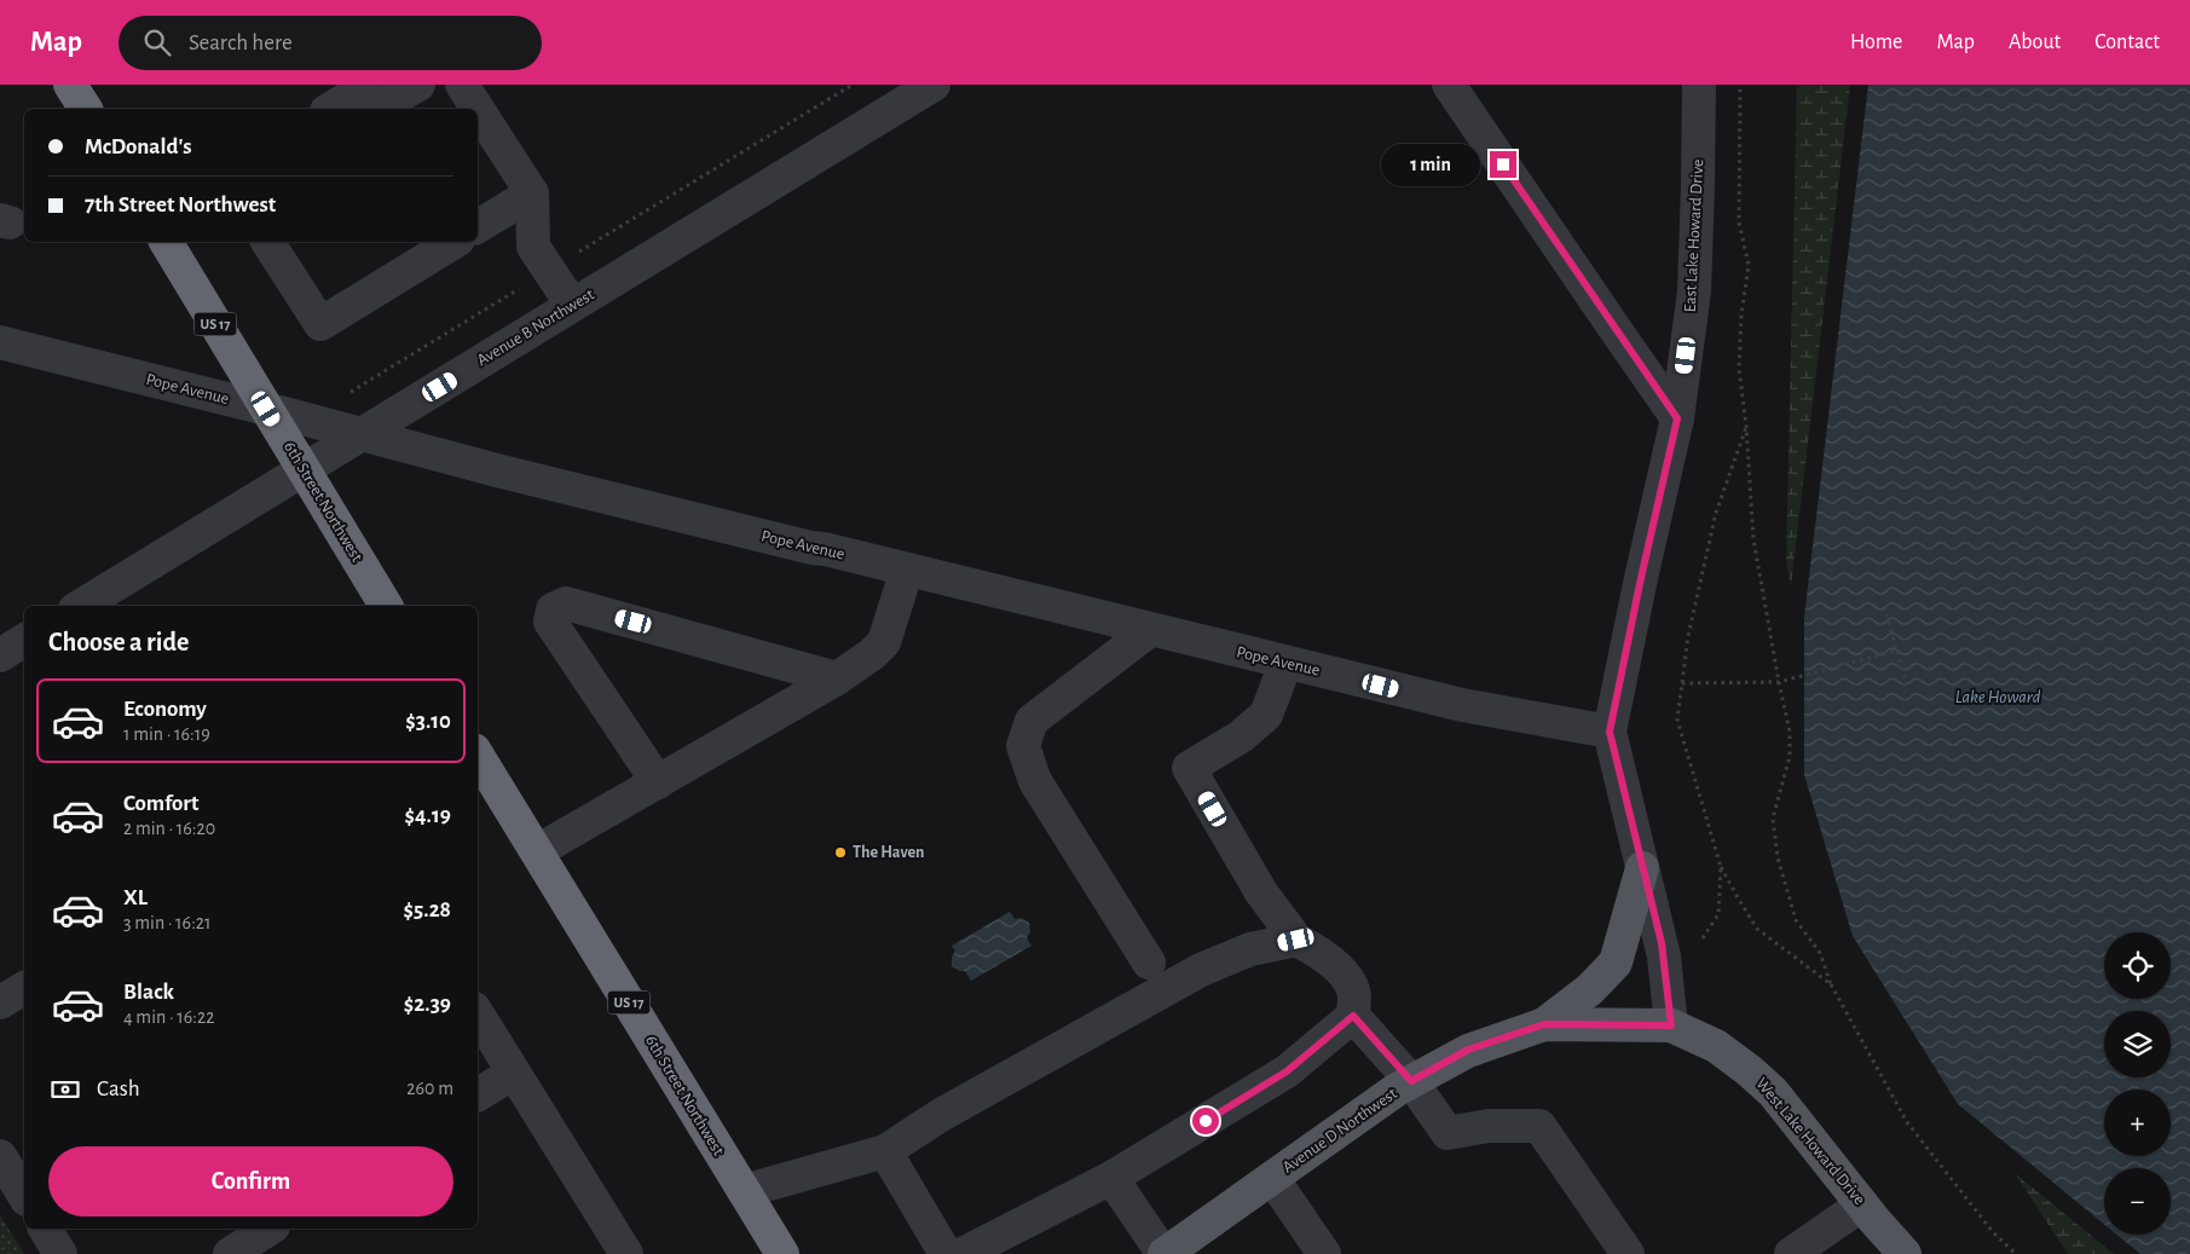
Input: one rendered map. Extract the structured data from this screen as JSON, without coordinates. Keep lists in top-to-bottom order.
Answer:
{
  "streets": {
    "highway": ["US 17", "6th Street Northwest"],
    "main road": ["Avenue D Northwest", "West Lake Howard Drive"],
    "street": ["East Lake Howard Drive", "Avenue B Northwest", "Pope Avenue"]
  },
  "crossings": [
    ["East Lake Howard Drive", "Pope Avenue"],
    ["East Lake Howard Drive", "Avenue D Northwest"],
    ["East Lake Howard Drive", "West Lake Howard Drive"],
    ["Avenue B Northwest", "Pope Avenue"],
    ["Avenue B Northwest", "6th Street Northwest"],
    ["Pope Avenue", "6th Street Northwest"],
    ["Avenue D Northwest", "West Lake Howard Drive"]
  ],
  "water": ["Lake Howard"],
  "places": ["The Haven"],
  "page": {
    "header": "Map",
    "search": "Search here",
    "nav": [
      "Home",
      "Map",
      "About",
      "Contact"
    ],
    "banner": ["McDonald's", "7th Street Northwest"],
    "bubble": "1 min",
    "heading": "Choose a ride",
    "list": [
      {
        "name": "Economy",
        "note": "1 min · 16:19",
        "value": "$3.10"
      },
      {
        "name": "Comfort",
        "note": "2 min · 16:20",
        "value": "$4.19"
      },
      {
        "name": "XL",
        "note": "3 min · 16:21",
        "value": "$5.28"
      },
      {
        "name": "Black",
        "note": "4 min · 16:22",
        "value": "$2.39"
      }
    ],
    "map_buttons": ["+", "−"],
    "pay": ["Cash", "260 m"],
    "buttons": "Confirm"
  }
}
